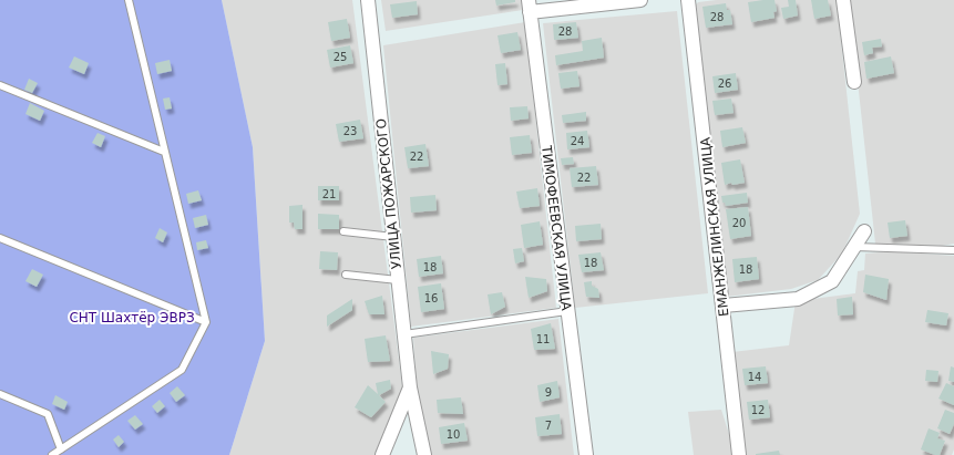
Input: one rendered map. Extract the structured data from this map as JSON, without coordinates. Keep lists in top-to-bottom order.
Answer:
{
  "streets": {
    "street": ["УЛИЦА ПОЖАРСКОГО", "ЕМАНЖЕЛИНСКАЯ УЛИЦА", "ТИМОФЕЕВСКАЯ УЛИЦА"]
  },
  "parks": ["СНТ Шахтёр ЭВРЗ"],
  "house_numbers": [
    "28",
    "28",
    "25",
    "26",
    "23",
    "24",
    "22",
    "22",
    "21",
    "20",
    "18",
    "18",
    "18",
    "16",
    "11",
    "14",
    "9",
    "12",
    "7",
    "10"
  ]
}
